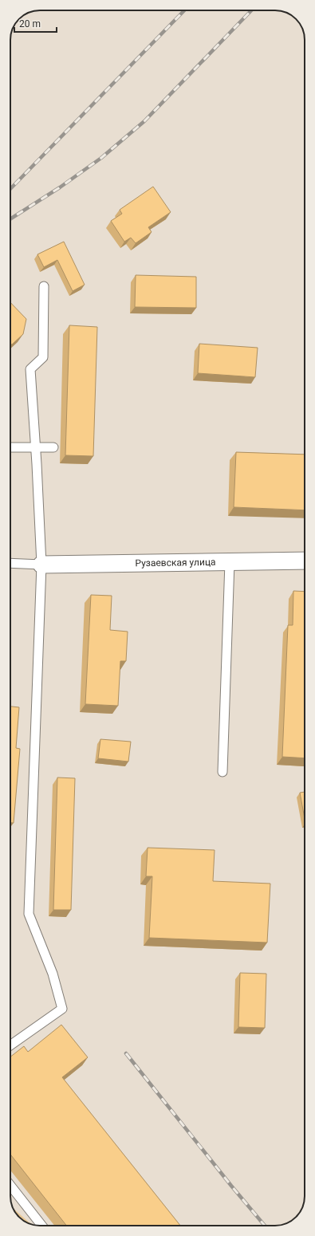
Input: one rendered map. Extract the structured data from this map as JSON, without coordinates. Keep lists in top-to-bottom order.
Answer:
{
  "streets": {
    "street": ["Рузаевская улица"]
  },
  "scale_bar": "20 m"
}
